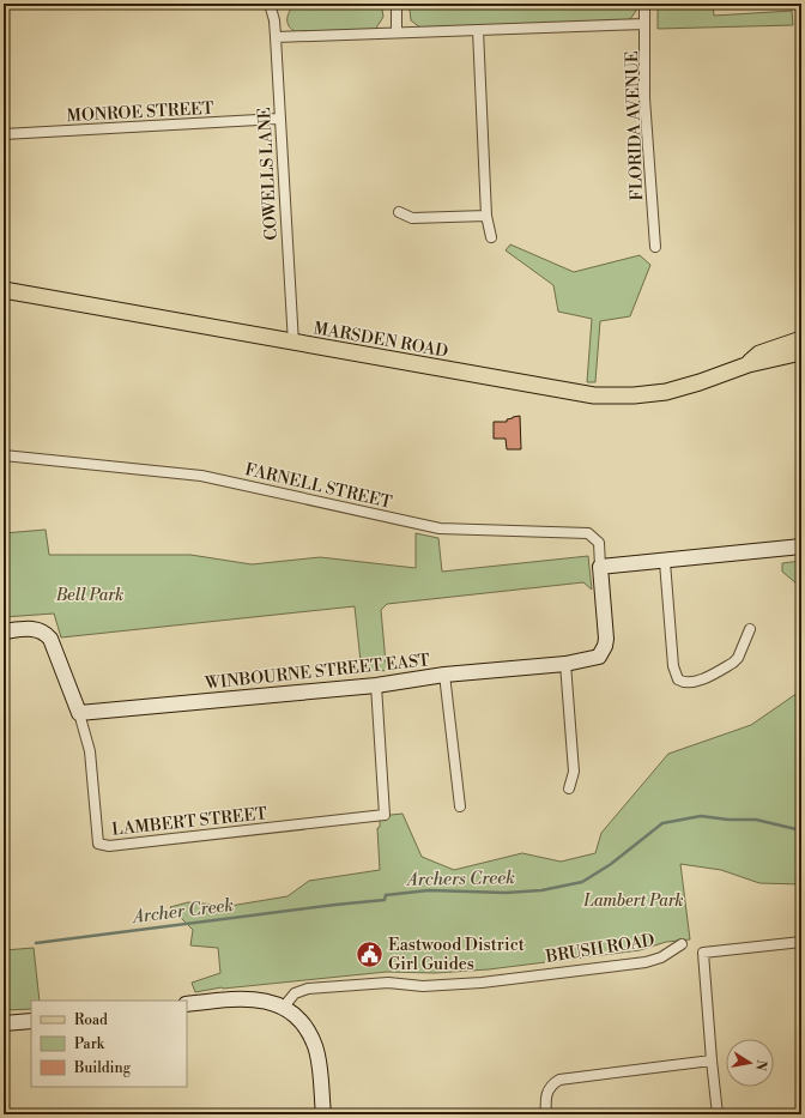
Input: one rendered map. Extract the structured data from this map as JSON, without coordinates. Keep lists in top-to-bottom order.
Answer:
{
  "streets": {
    "main road": ["MARSDEN ROAD"],
    "street": [
      "MONROE STREET",
      "FLORIDA AVENUE",
      "COWELLS LANE",
      "FARNELL STREET",
      "WINBOURNE STREET EAST",
      "LAMBERT STREET",
      "BRUSH ROAD"
    ]
  },
  "crossings": [
    ["MONROE STREET", "COWELLS LANE"],
    ["COWELLS LANE", "MARSDEN ROAD"],
    ["FARNELL STREET", "WINBOURNE STREET EAST"],
    ["WINBOURNE STREET EAST", "LAMBERT STREET"]
  ],
  "water": ["Archers Creek", "Archer Creek"],
  "parks": ["Bell Park", "Lambert Park"],
  "places": {
    "public building": ["Eastwood District Girl Guides"]
  },
  "legend": ["Road", "Park", "Building"],
  "north": "right"
}
